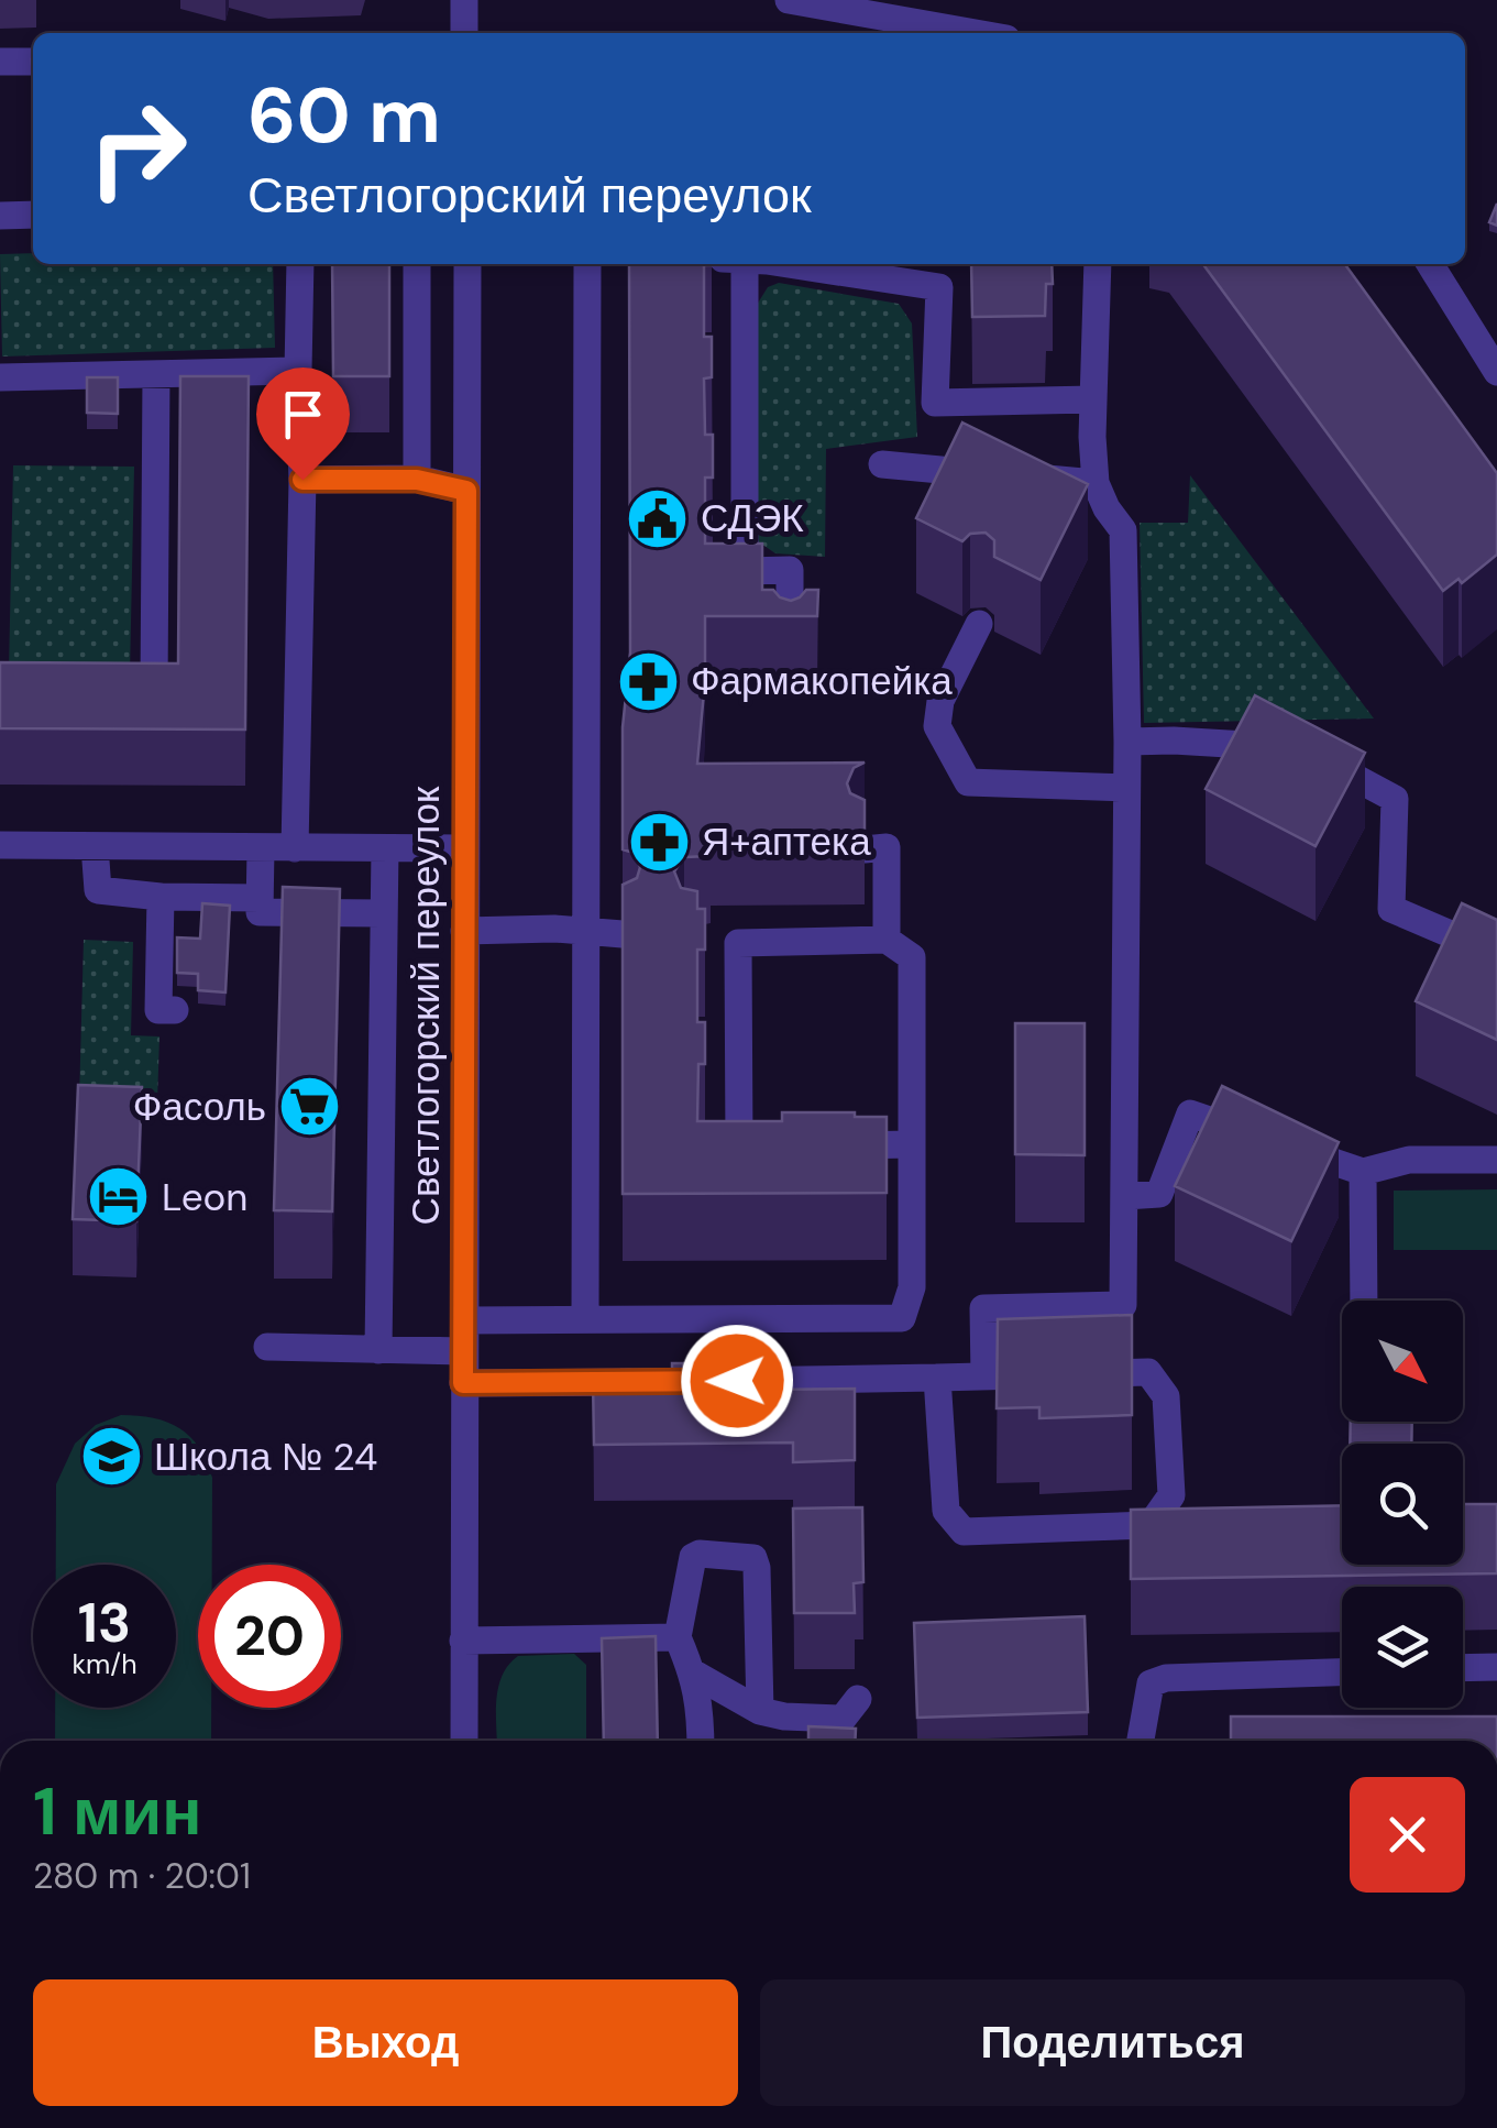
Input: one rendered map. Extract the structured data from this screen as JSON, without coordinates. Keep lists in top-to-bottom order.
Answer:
{
  "streets": {
    "street": ["Светлогорский переулок"]
  },
  "places": {
    "public building": ["СДЭК"],
    "pharmacy": ["Фармакопейка", "Я+аптека"],
    "supermarket": ["Фасоль"],
    "hotel": ["Leon"],
    "school or university": ["Школа № 24"]
  },
  "north": "bottom right",
  "page": {
    "turn": ["60 m", "Светлогорский переулок"],
    "speed": "13 km/h",
    "limit": "20",
    "heading": ["1 мин", "280 m · 20:01"],
    "buttons": ["Выход", "Поделиться"]
  }
}
